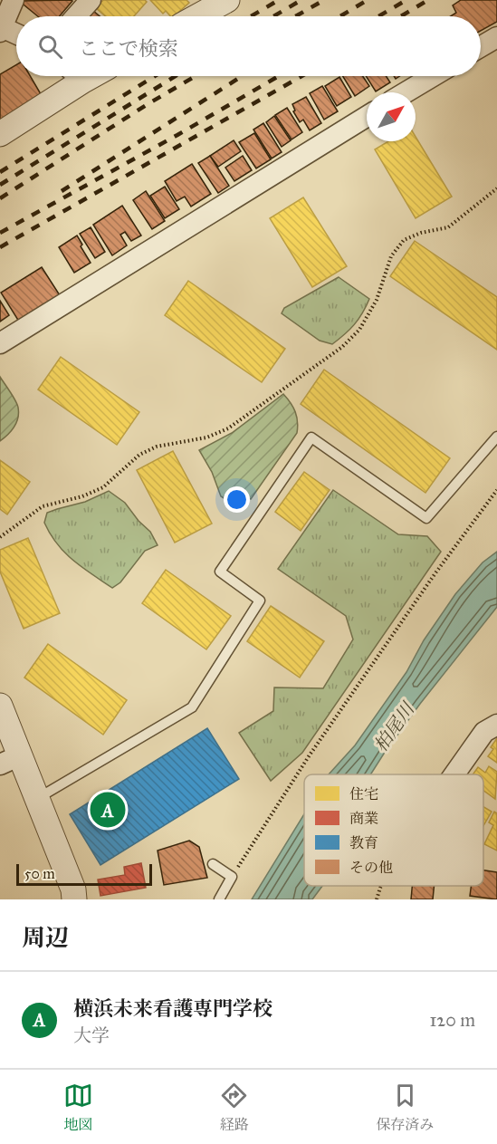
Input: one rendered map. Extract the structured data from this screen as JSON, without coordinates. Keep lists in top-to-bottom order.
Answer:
{
  "water": ["柏尾川"],
  "legend": [
    "住宅",
    "商業",
    "教育",
    "その他"
  ],
  "scale_bar": "50 m",
  "north": "top right",
  "page": {
    "search": "ここで検索",
    "pins": "A",
    "scale": "50 m",
    "heading": "周辺",
    "list": [
      {
        "mark": "A",
        "name": "横浜未来看護専門学校",
        "note": "大学",
        "value": "120 m"
      }
    ],
    "nav": ["地図", "経路", "保存済み"]
  }
}
